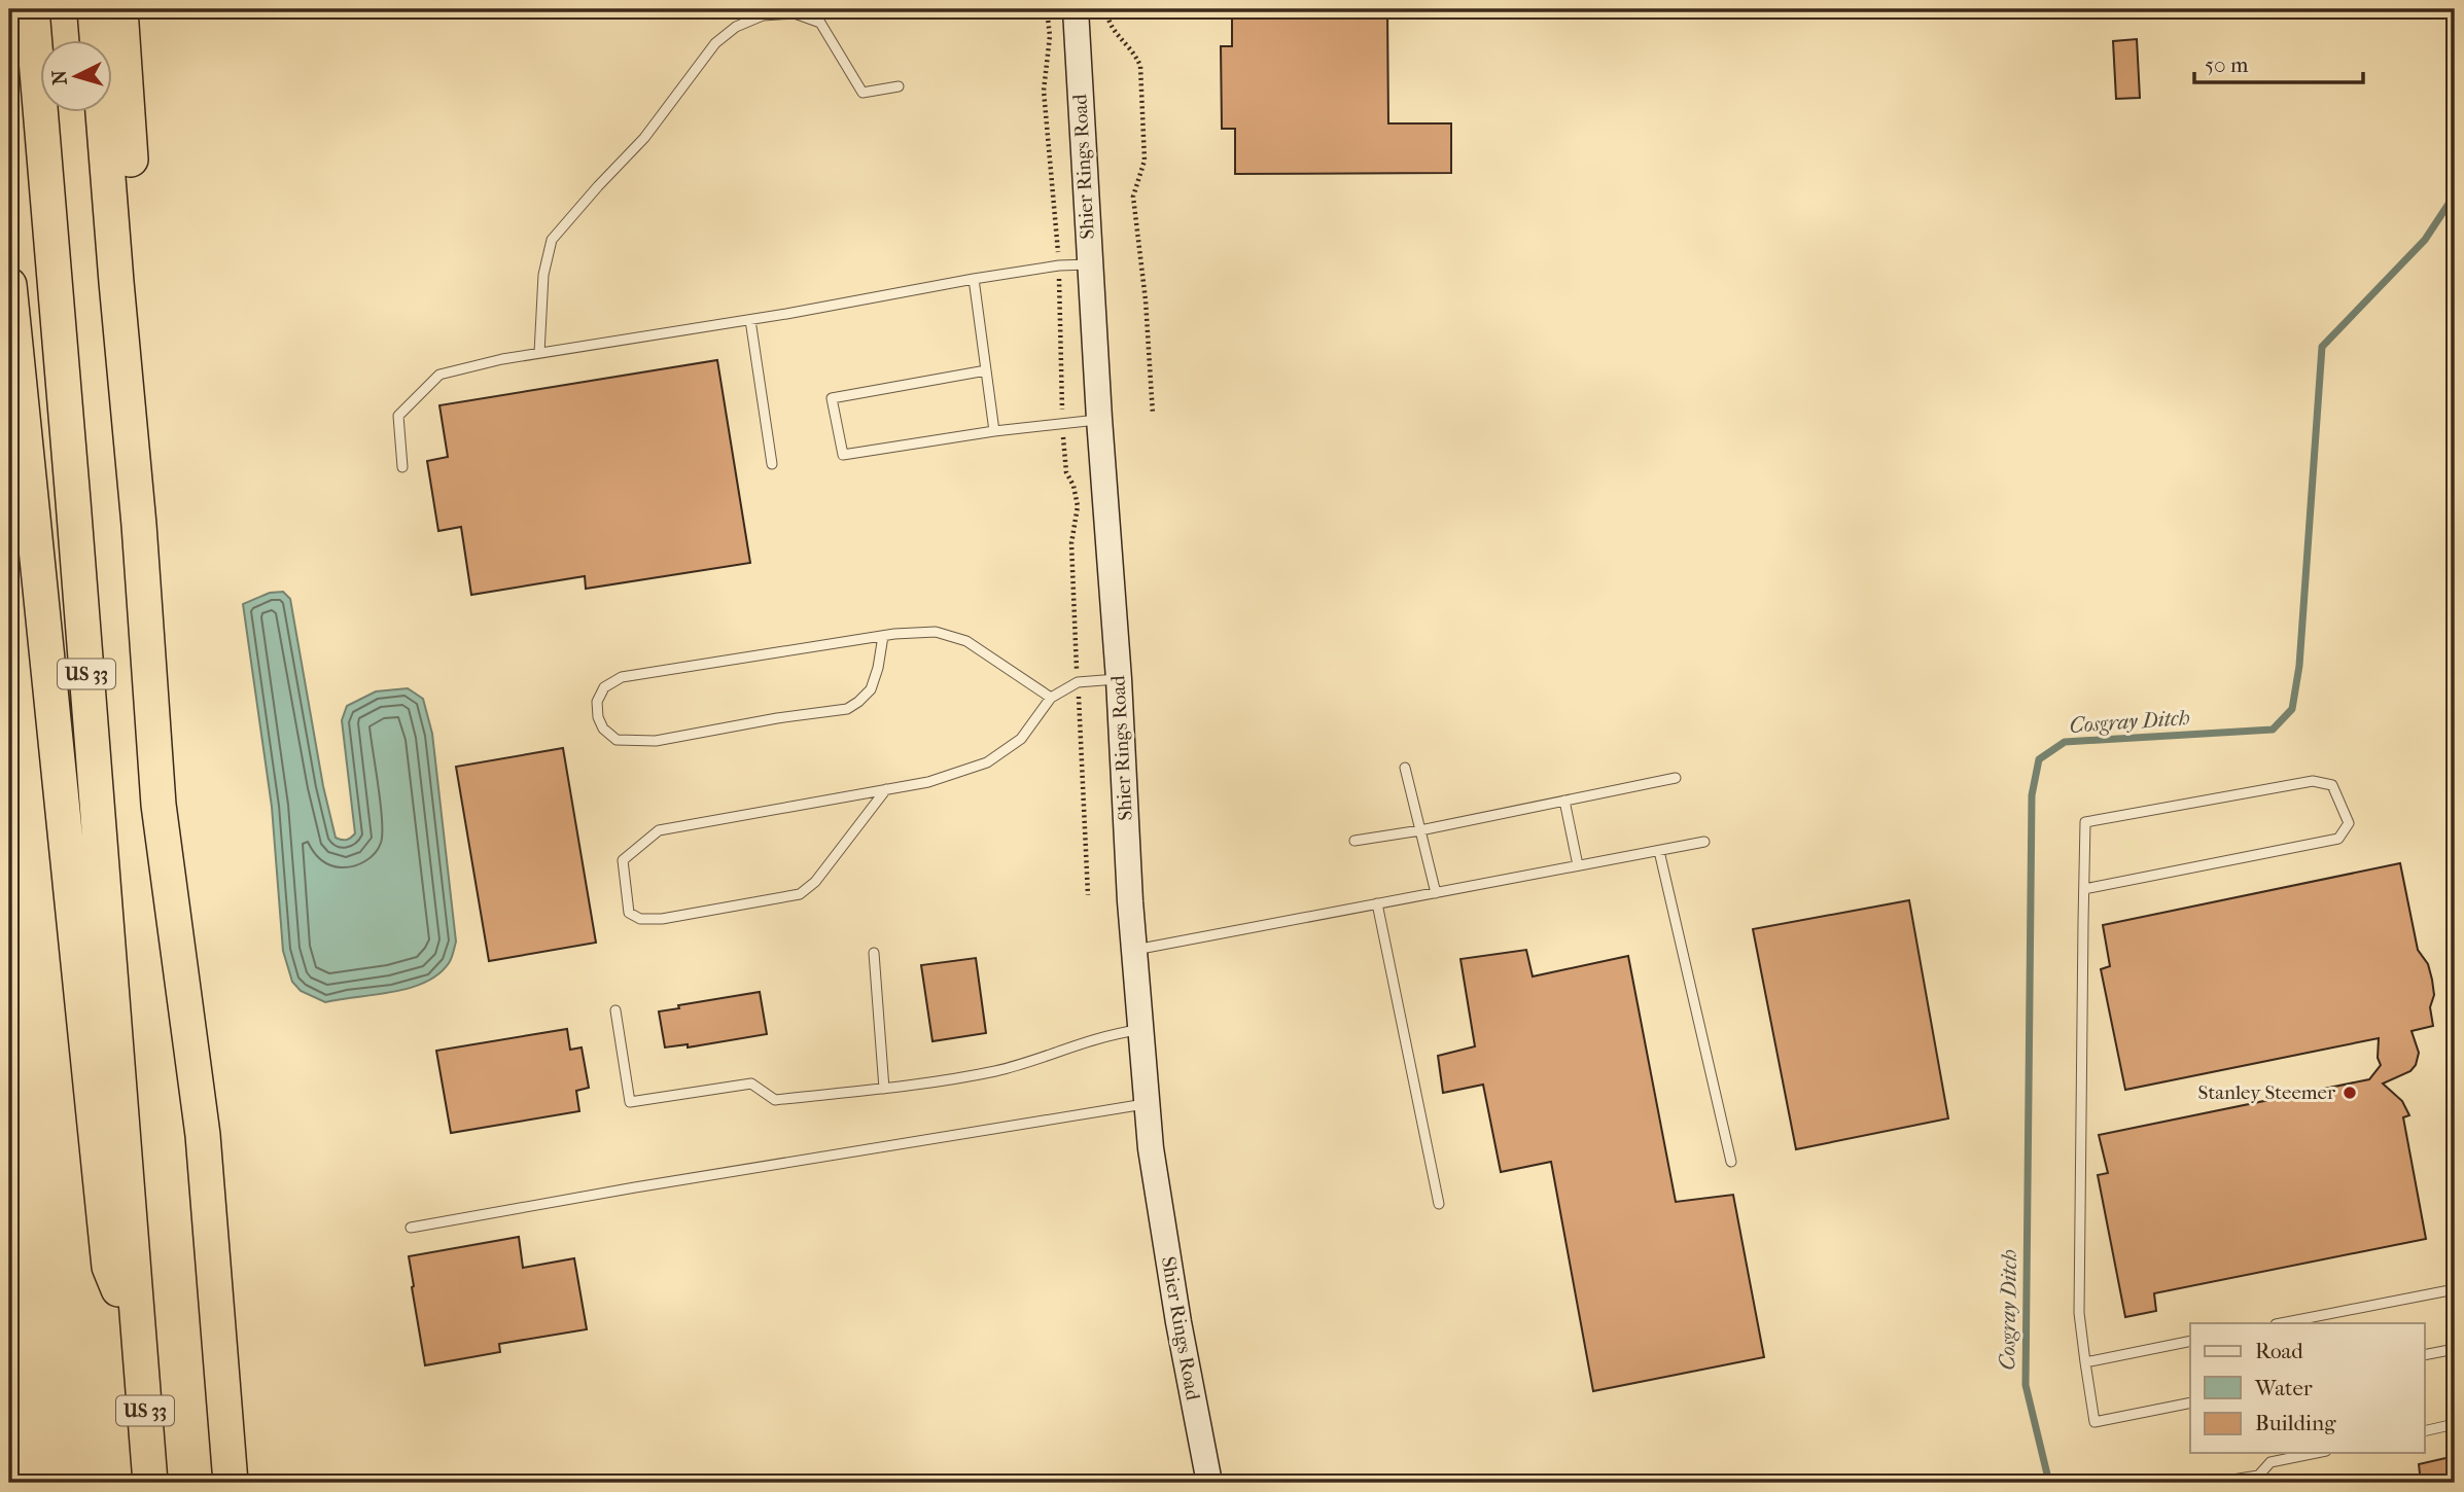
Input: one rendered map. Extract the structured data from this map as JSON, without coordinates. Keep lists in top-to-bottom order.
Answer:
{
  "streets": {
    "highway": ["US 33"],
    "main road": ["Shier Rings Road"]
  },
  "water": ["Cosgray Ditch"],
  "places": ["Stanley Steemer"],
  "legend": ["Road", "Water", "Building"],
  "scale_bar": "50 m",
  "north": "left"
}
